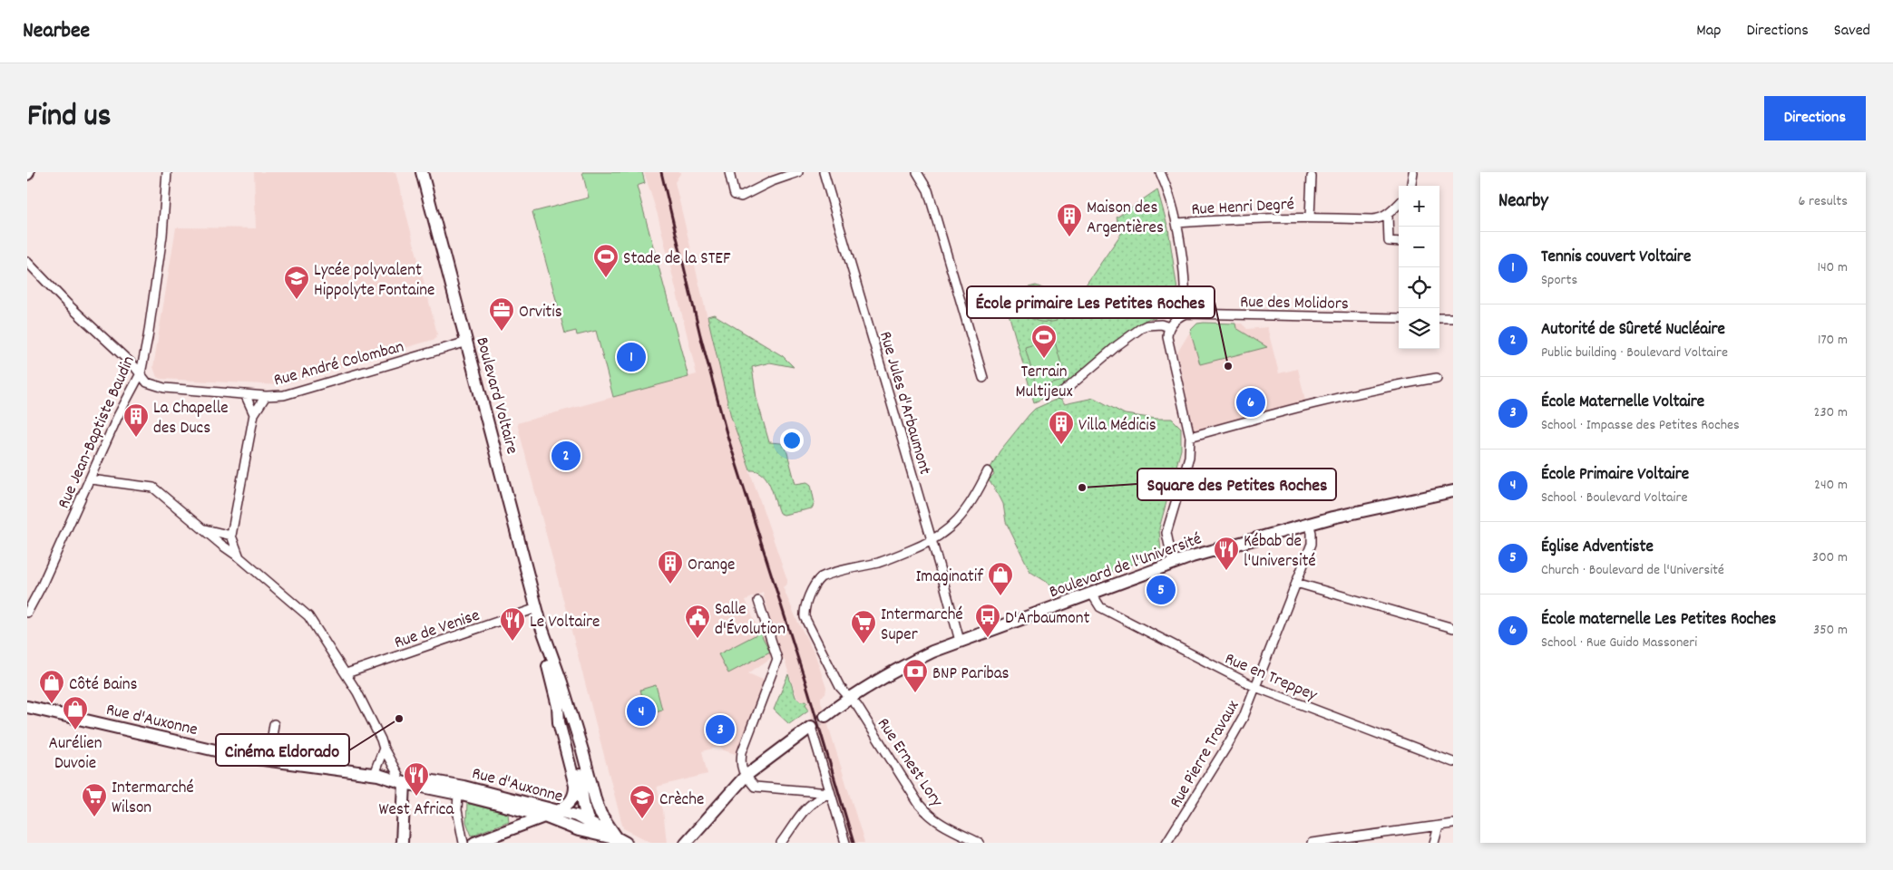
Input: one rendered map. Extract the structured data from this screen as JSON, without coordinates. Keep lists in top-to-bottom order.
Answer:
{
  "streets": {
    "main road": ["Boulevard Voltaire", "Boulevard de l'Université", "Rue d'Auxonne"],
    "street": [
      "Rue Henri Degré",
      "Rue des Molidors",
      "Rue André Colomban",
      "Rue Jules d'Arbaumont",
      "Rue Jean-Baptiste Baudin",
      "Rue de Venise",
      "Rue en Treppey",
      "Rue Pierre Travaux",
      "Rue Ernest Lory"
    ]
  },
  "crossings": [
    ["Rue André Colomban", "Boulevard Voltaire"],
    ["Rue André Colomban", "Rue Jean-Baptiste Baudin"],
    ["Boulevard Voltaire", "Rue de Venise"],
    ["Boulevard Voltaire", "Rue d'Auxonne"],
    ["Rue Jules d'Arbaumont", "Boulevard de l'Université"],
    ["Rue Jules d'Arbaumont", "Rue Ernest Lory"],
    ["Boulevard de l'Université", "Rue en Treppey"],
    ["Boulevard de l'Université", "Rue Pierre Travaux"],
    ["Boulevard de l'Université", "Rue Ernest Lory"],
    ["Rue en Treppey", "Rue Pierre Travaux"]
  ],
  "places": {
    "building": [
      "Maison des Argentières",
      "La Chapelle des Ducs",
      "Villa Médicis",
      "Orange"
    ],
    "sports": ["Stade de la STEF", "Terrain Multijeux"],
    "school or university": ["Lycée polyvalent Hippolyte Fontaine", "Crèche"],
    "office": ["Orvitis"],
    "other": ["École primaire Les Petites Roches", "Square des Petites Roches", "Cinéma Eldorado"],
    "restaurant": ["Kébab de l'Université", "Le Voltaire", "West Africa"],
    "shop": ["Imaginatif", "Côté Bains", "Aurélien Duvoie"],
    "bus stop": ["D'Arbaumont"],
    "public building": ["Salle d'Évolution"],
    "supermarket": ["Intermarché Super", "Intermarché Wilson"],
    "bank": ["BNP Paribas"]
  },
  "page": {
    "header": "Nearbee",
    "nav": ["Map", "Directions", "Saved"],
    "title": "Find us",
    "buttons": "Directions",
    "heading": ["Nearby", "6 results"],
    "map_buttons": ["+", "−"],
    "list": [
      {
        "mark": "1",
        "name": "Tennis couvert Voltaire",
        "note": "Sports",
        "value": "140 m"
      },
      {
        "mark": "2",
        "name": "Autorité de Sûreté Nucléaire",
        "note": "Public building · Boulevard Voltaire",
        "value": "170 m"
      },
      {
        "mark": "3",
        "name": "École Maternelle Voltaire",
        "note": "School · Impasse des Petites Roches",
        "value": "230 m"
      },
      {
        "mark": "4",
        "name": "École Primaire Voltaire",
        "note": "School · Boulevard Voltaire",
        "value": "240 m"
      },
      {
        "mark": "5",
        "name": "Église Adventiste",
        "note": "Church · Boulevard de l'Université",
        "value": "300 m"
      },
      {
        "mark": "6",
        "name": "École maternelle Les Petites Roches",
        "note": "School · Rue Guido Massoneri",
        "value": "350 m"
      }
    ],
    "pins": [
      "1",
      "6",
      "2",
      "5",
      "4",
      "3"
    ]
  }
}
